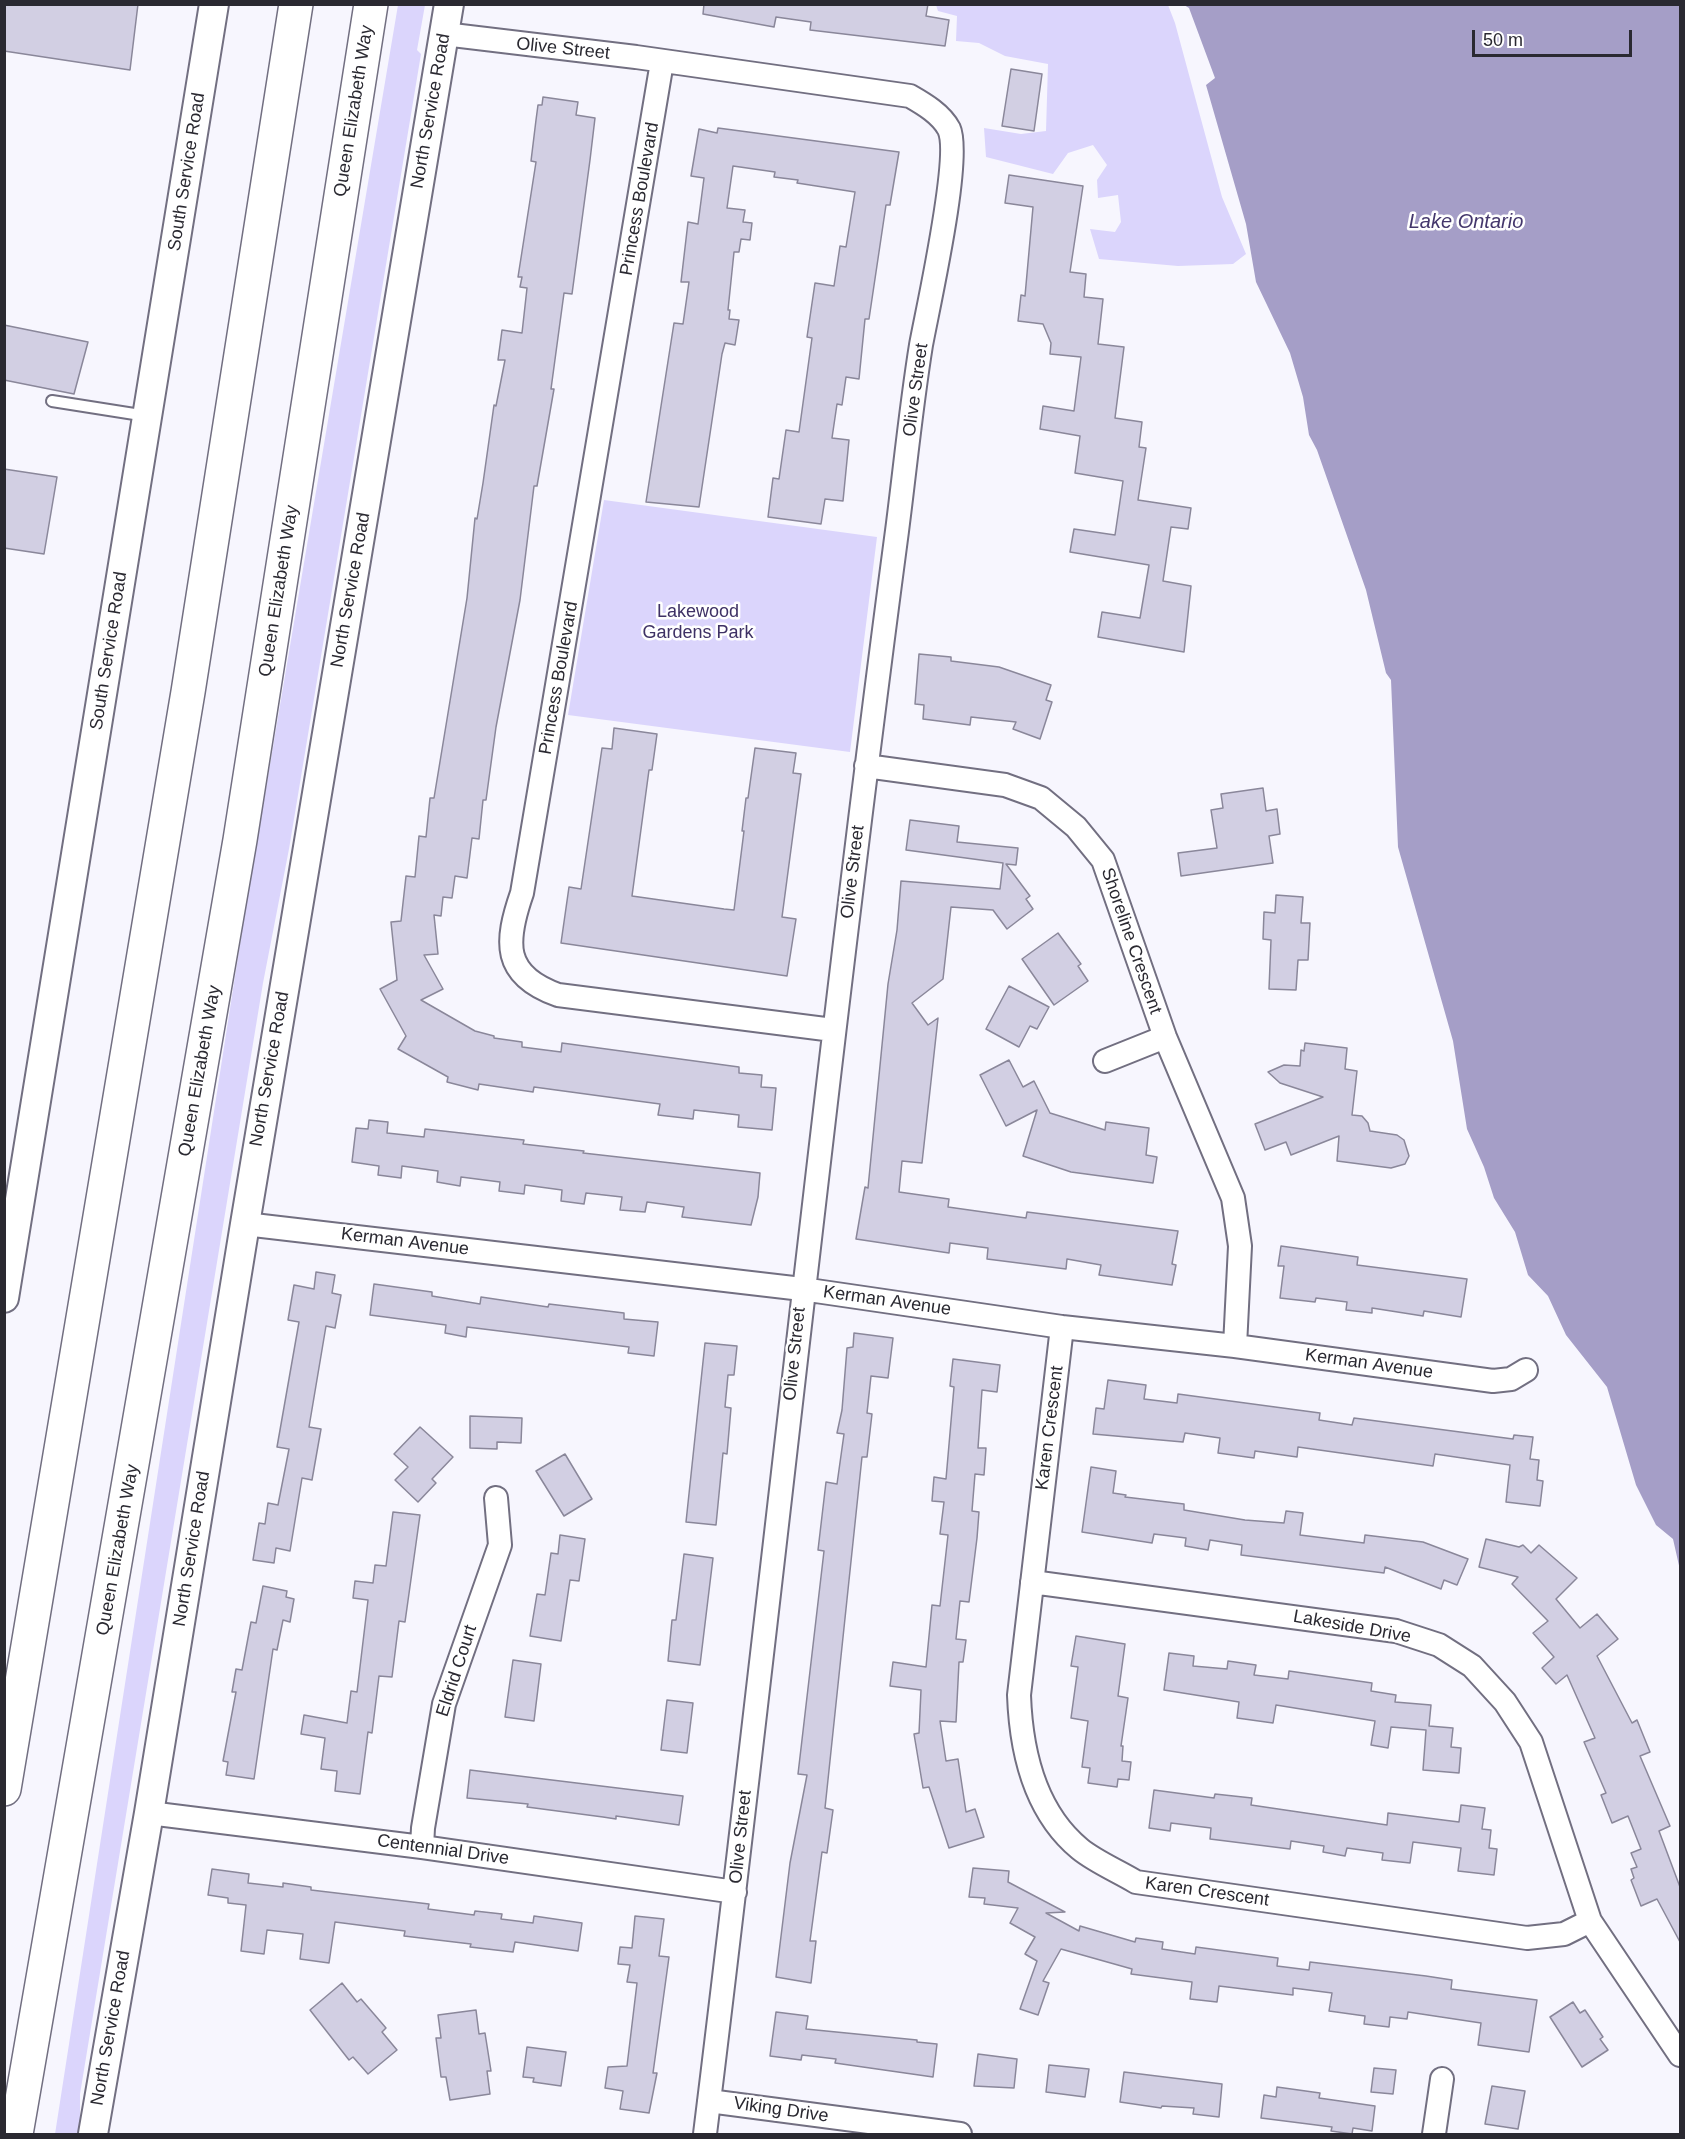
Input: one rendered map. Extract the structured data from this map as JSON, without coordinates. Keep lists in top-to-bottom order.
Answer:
{
  "streets": {
    "highway": ["Queen Elizabeth Way"],
    "street": [
      "Olive Street",
      "North Service Road",
      "South Service Road",
      "Princess Boulevard",
      "Shoreline Crescent",
      "Kerman Avenue",
      "Karen Crescent",
      "Lakeside Drive",
      "Eldrid Court",
      "Centennial Drive",
      "Viking Drive"
    ]
  },
  "crossings": [
    ["Olive Street", "North Service Road"],
    ["Olive Street", "Princess Boulevard"],
    ["Olive Street", "Shoreline Crescent"],
    ["Olive Street", "Kerman Avenue"],
    ["Olive Street", "Centennial Drive"],
    ["Olive Street", "Viking Drive"],
    ["North Service Road", "Kerman Avenue"],
    ["North Service Road", "Centennial Drive"],
    ["Shoreline Crescent", "Kerman Avenue"],
    ["Kerman Avenue", "Karen Crescent"],
    ["Karen Crescent", "Lakeside Drive"],
    ["Eldrid Court", "Centennial Drive"]
  ],
  "water": ["Lake Ontario"],
  "parks": ["Lakewood Gardens Park"],
  "scale_bar": "50 m"
}
